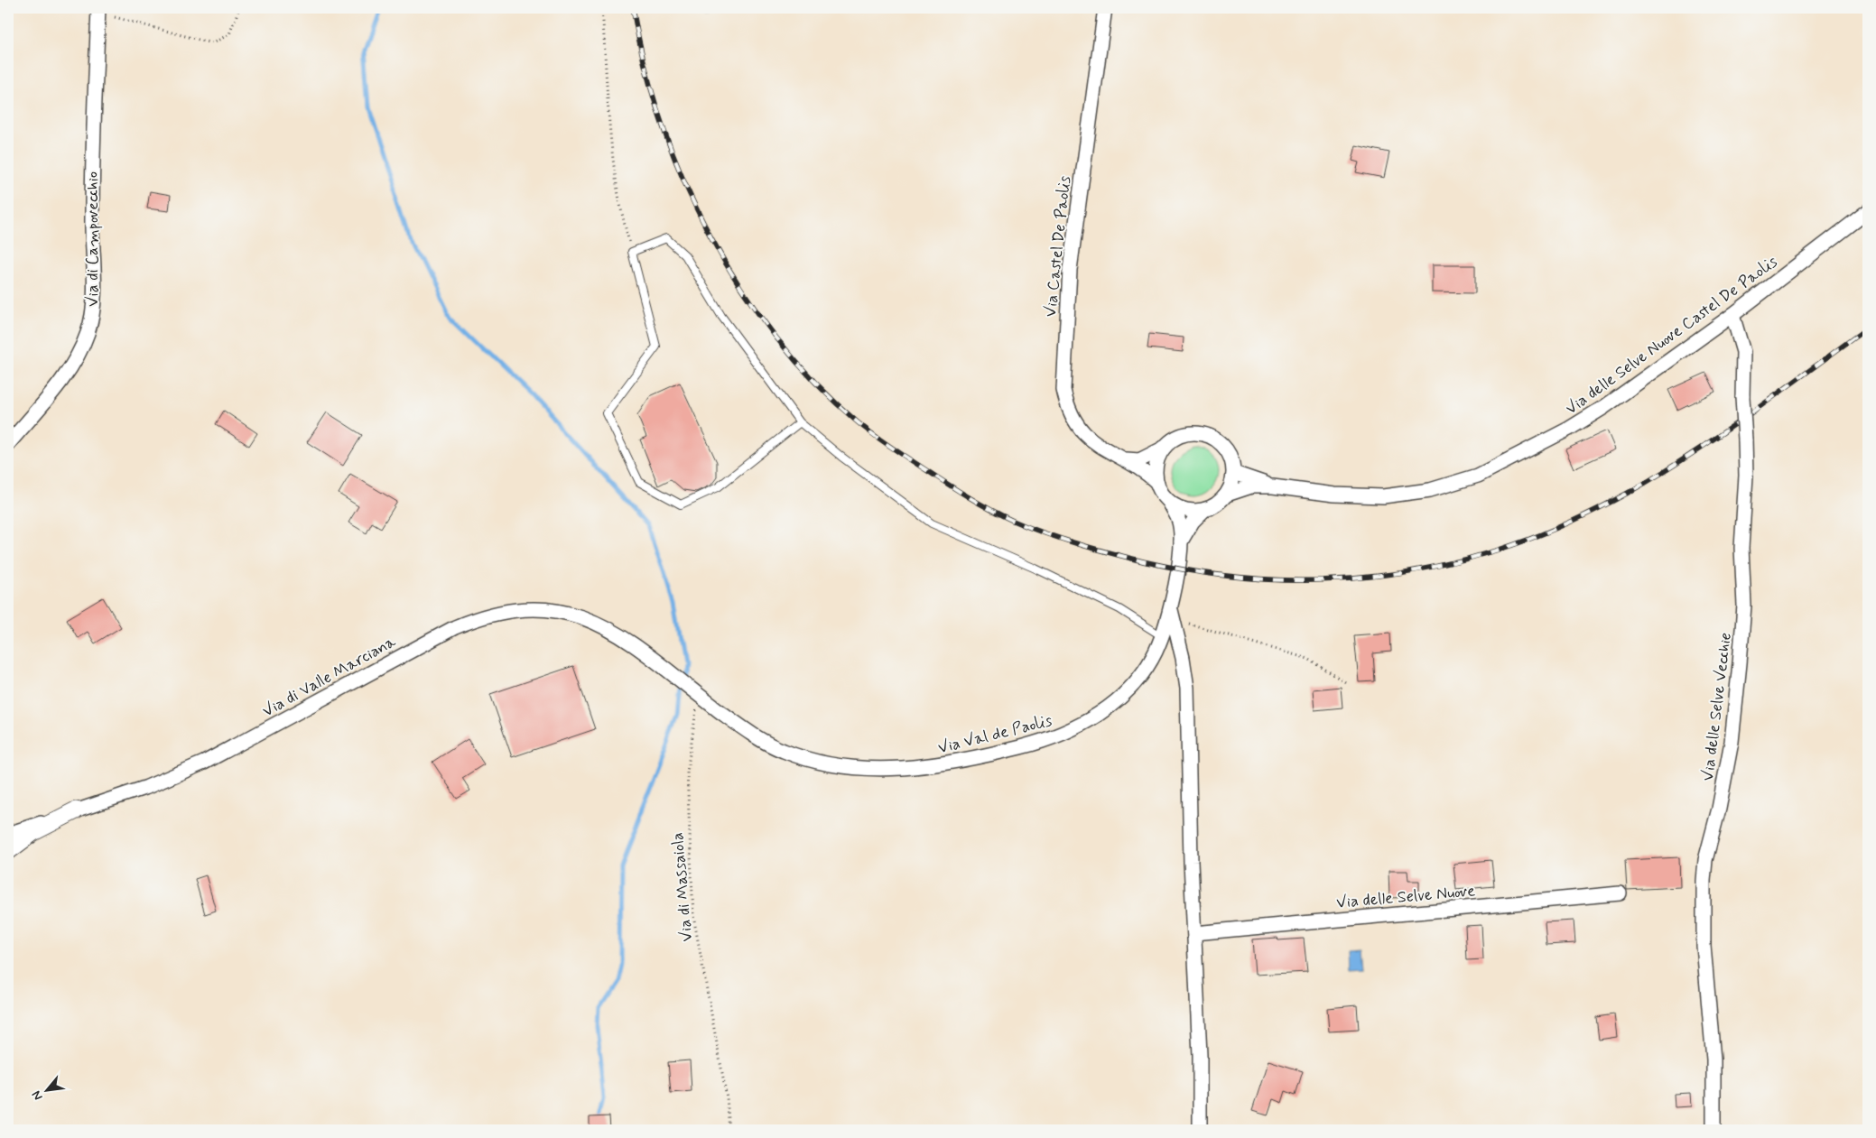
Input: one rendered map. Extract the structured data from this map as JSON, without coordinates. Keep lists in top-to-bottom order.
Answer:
{
  "streets": {
    "street": [
      "Via di Campovecchio",
      "Via Castel De Paolis",
      "Via delle Selve Nuove Castel De Paolis",
      "Via di Valle Marciana",
      "Via delle Selve Vecchie",
      "Via Val de Paolis",
      "Via delle Selve Nuove"
    ],
    "path": ["Via di Massaiola"]
  },
  "crossings": [
    ["Via Castel De Paolis", "Via delle Selve Nuove Castel De Paolis"],
    ["Via Castel De Paolis", "Via Val de Paolis"],
    ["Via delle Selve Nuove Castel De Paolis", "Via delle Selve Vecchie"],
    ["Via delle Selve Nuove Castel De Paolis", "Via Val de Paolis"],
    ["Via di Valle Marciana", "Via Val de Paolis"],
    ["Via Val de Paolis", "Via di Massaiola"]
  ],
  "north": "bottom left"
}
